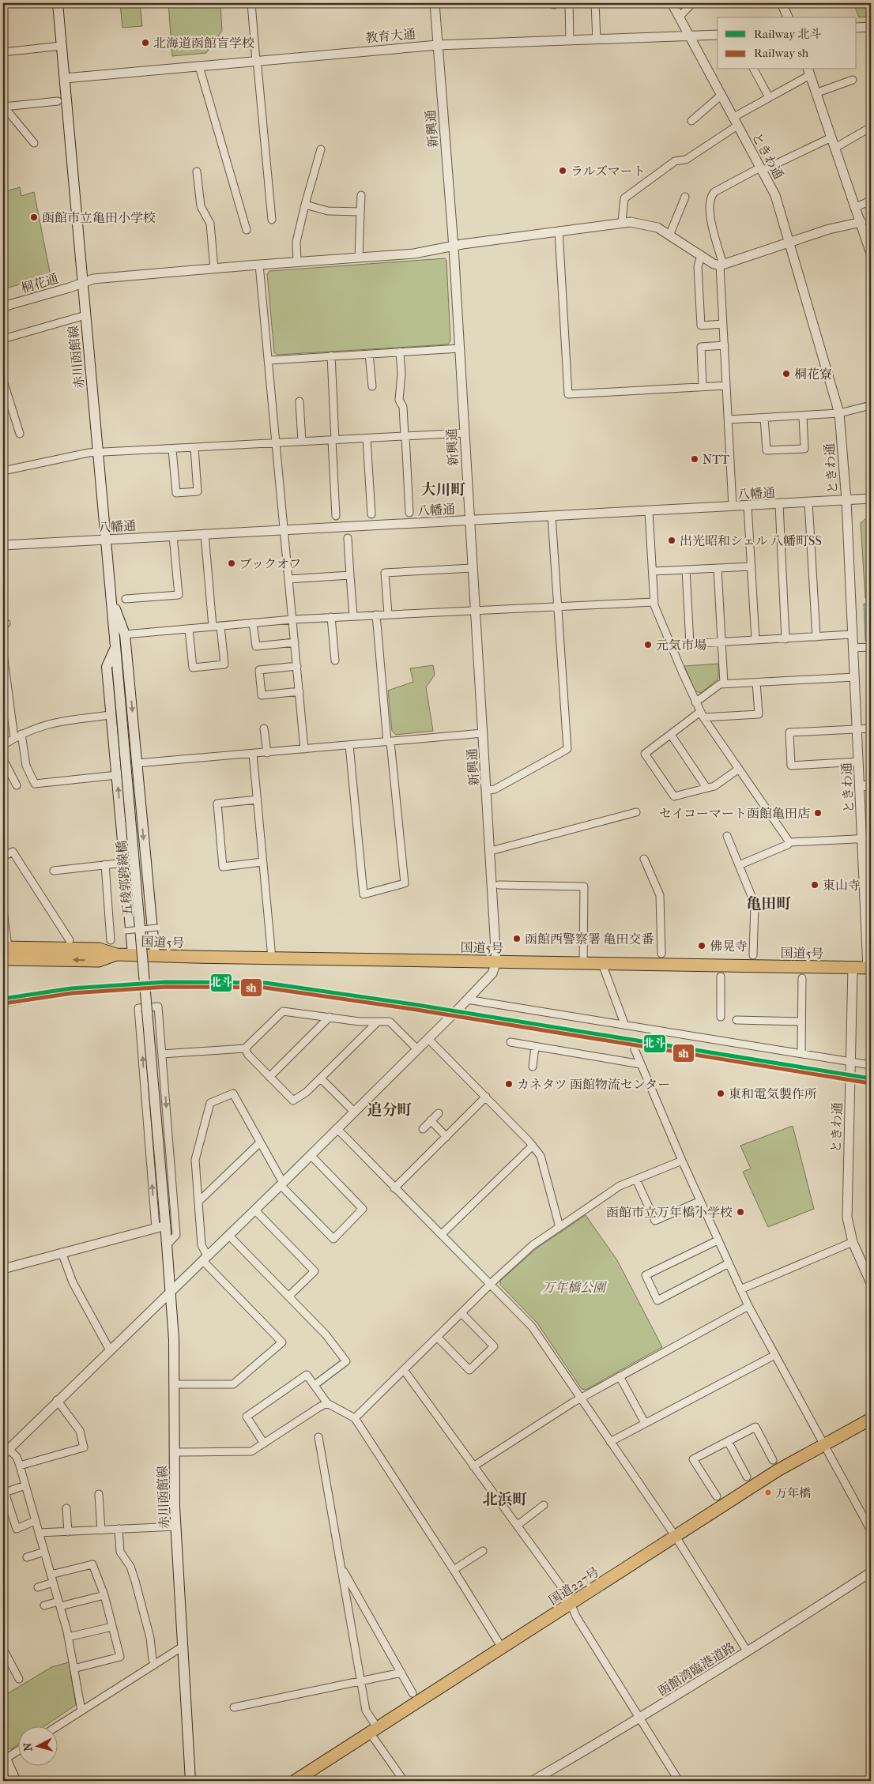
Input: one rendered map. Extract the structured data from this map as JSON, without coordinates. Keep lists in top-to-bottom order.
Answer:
{
  "streets": {
    "highway": ["国道5号", "国道227号"],
    "main road": ["赤川函館線", "五稜郭跨線橋"],
    "street": [
      "教育大通",
      "新興通",
      "ときわ通",
      "桐花通",
      "八幡通",
      "函館湾臨港道路"
    ]
  },
  "crossings": [
    ["教育大通", "新興通"],
    ["教育大通", "ときわ通"],
    ["教育大通", "赤川函館線"],
    ["新興通", "桐花通"],
    ["新興通", "八幡通"],
    ["新興通", "国道5号"],
    ["ときわ通", "八幡通"],
    ["ときわ通", "国道5号"],
    ["桐花通", "赤川函館線"],
    ["赤川函館線", "八幡通"],
    ["赤川函館線", "五稜郭跨線橋"]
  ],
  "districts": [
    "大川町",
    "亀田町",
    "追分町",
    "北浜町"
  ],
  "parks": ["万年橋公園"],
  "places": [
    "北海道函館盲学校",
    "ラルズマート",
    "函館市立亀田小学校",
    "桐花寮",
    "NTT",
    "出光昭和シェル 八幡町SS",
    "ブックオフ",
    "元気市場",
    "セイコーマート函館亀田店",
    "東山寺",
    "函館西警察署 亀田交番",
    "佛晃寺",
    "カネタツ 函館物流センター",
    "東和電気製作所",
    "函館市立万年橋小学校",
    "万年橋"
  ],
  "lines": ["rail line 北斗", "rail line sh"],
  "legend": ["Railway 北斗", "Railway sh"],
  "north": "left"
}
